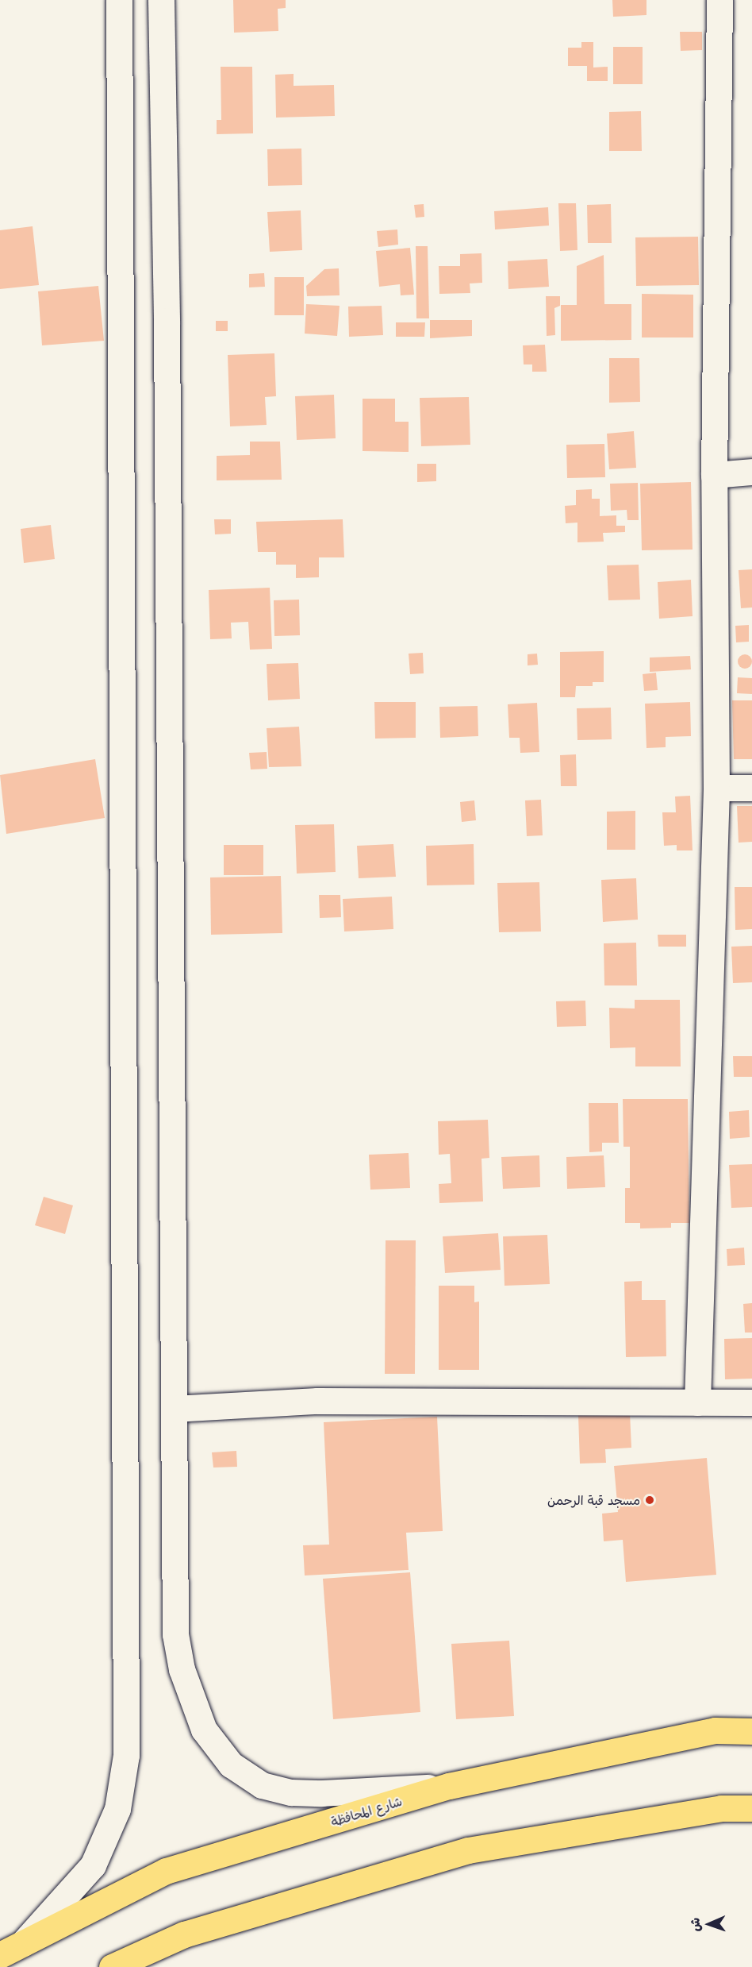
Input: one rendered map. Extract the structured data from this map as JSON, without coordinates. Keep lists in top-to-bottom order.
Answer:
{
  "streets": {
    "main road": ["شارع المحافظة"]
  },
  "places": ["مسجد قبة الرحمن"],
  "north": "left"
}
